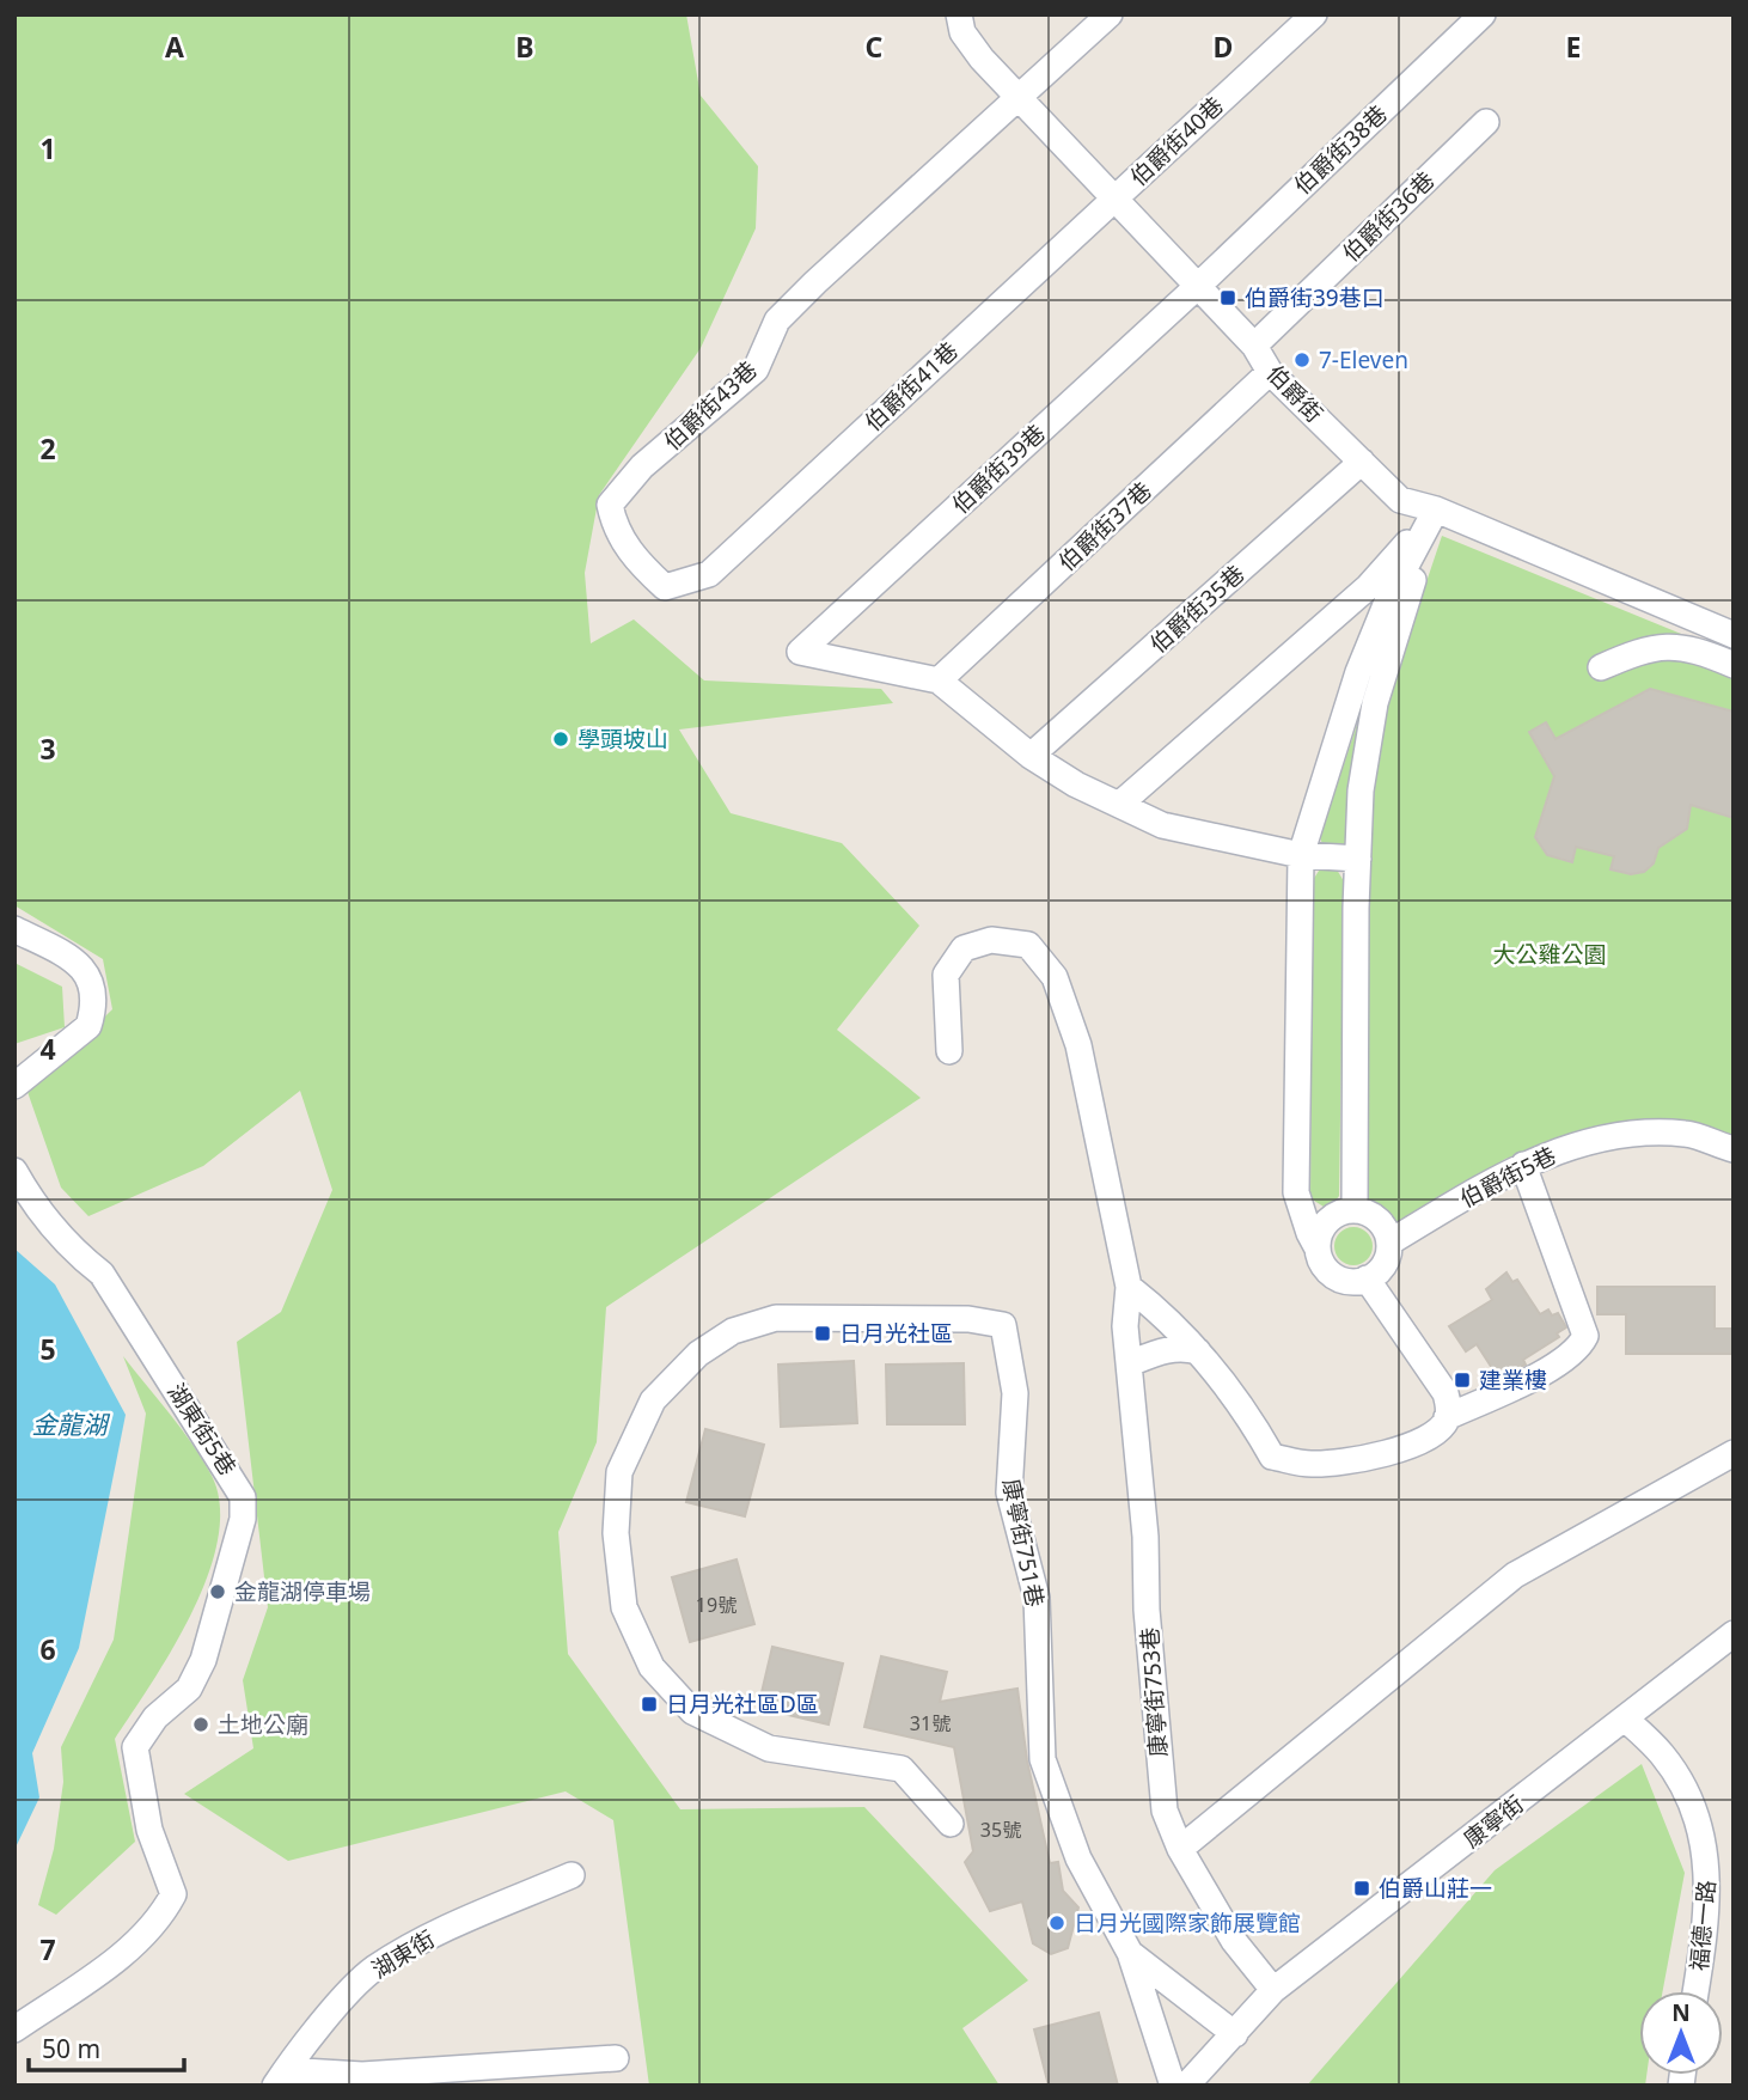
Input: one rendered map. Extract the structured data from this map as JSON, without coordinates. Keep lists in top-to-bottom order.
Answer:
{
  "streets": {
    "street": [
      "伯爵街40巷",
      "伯爵街38巷",
      "伯爵街36巷",
      "伯爵街41巷",
      "伯爵街",
      "伯爵街43巷",
      "伯爵街39巷",
      "伯爵街37巷",
      "伯爵街35巷",
      "伯爵街5巷",
      "湖東街5巷",
      "康寧街751巷",
      "康寧街753巷",
      "康寧街",
      "福德一路",
      "湖東街"
    ]
  },
  "crossings": [
    ["伯爵街40巷", "伯爵街41巷"],
    ["伯爵街40巷", "伯爵街"],
    ["伯爵街38巷", "伯爵街"],
    ["伯爵街38巷", "伯爵街39巷"],
    ["伯爵街36巷", "伯爵街"],
    ["伯爵街41巷", "伯爵街"],
    ["伯爵街41巷", "伯爵街43巷"],
    ["伯爵街", "伯爵街43巷"],
    ["伯爵街", "伯爵街39巷"],
    ["伯爵街", "伯爵街37巷"],
    ["伯爵街", "伯爵街35巷"],
    ["伯爵街39巷", "伯爵街37巷"],
    ["康寧街751巷", "康寧街"],
    ["康寧街753巷", "康寧街"],
    ["康寧街", "福德一路"]
  ],
  "water": ["金龍湖"],
  "parks": ["大公雞公園"],
  "places": {
    "transit": [
      "伯爵街39巷口",
      "日月光社區",
      "建業樓",
      "日月光社區D區",
      "伯爵山莊一"
    ],
    "other": [
      "7-Eleven",
      "學頭坡山",
      "金龍湖停車場",
      "土地公廟",
      "日月光國際家飾展覽館"
    ]
  },
  "house_numbers": ["19號", "31號", "35號"],
  "scale_bar": "50 m",
  "north": "top",
  "grid": {
    "columns": [
      "A",
      "B",
      "C",
      "D",
      "E"
    ],
    "rows": [
      "1",
      "2",
      "3",
      "4",
      "5",
      "6",
      "7"
    ]
  }
}
